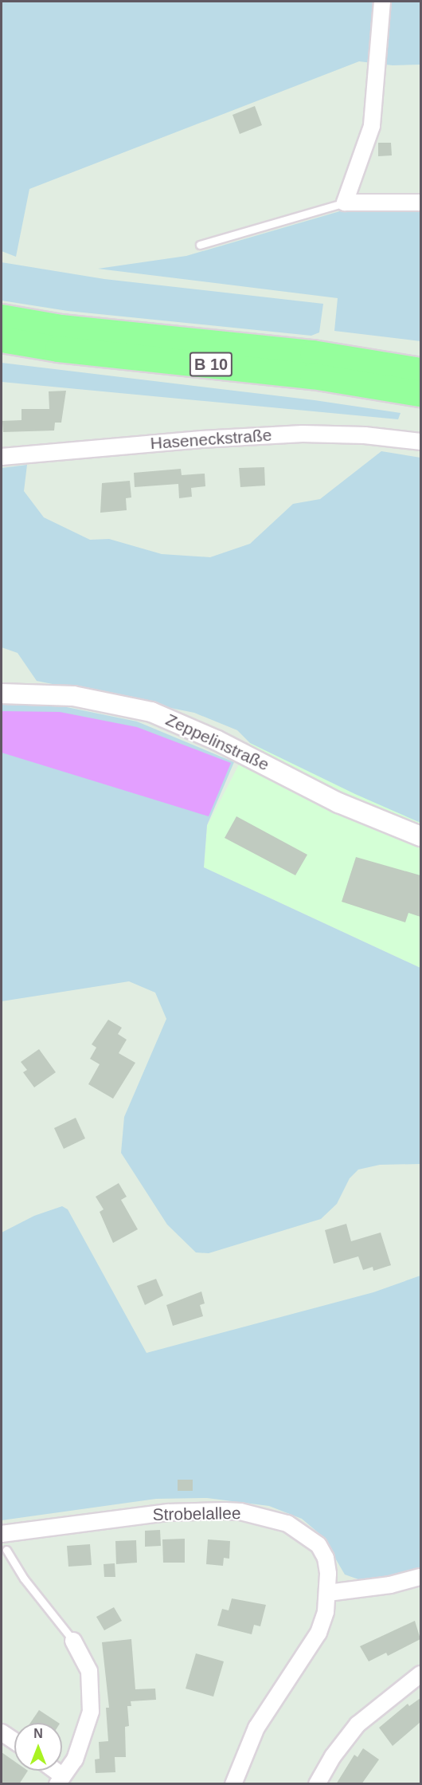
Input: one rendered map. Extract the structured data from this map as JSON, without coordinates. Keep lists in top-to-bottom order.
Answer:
{
  "streets": {
    "highway": ["B 10"],
    "street": ["Haseneckstraße", "Zeppelinstraße", "Strobelallee"]
  },
  "north": "top"
}
